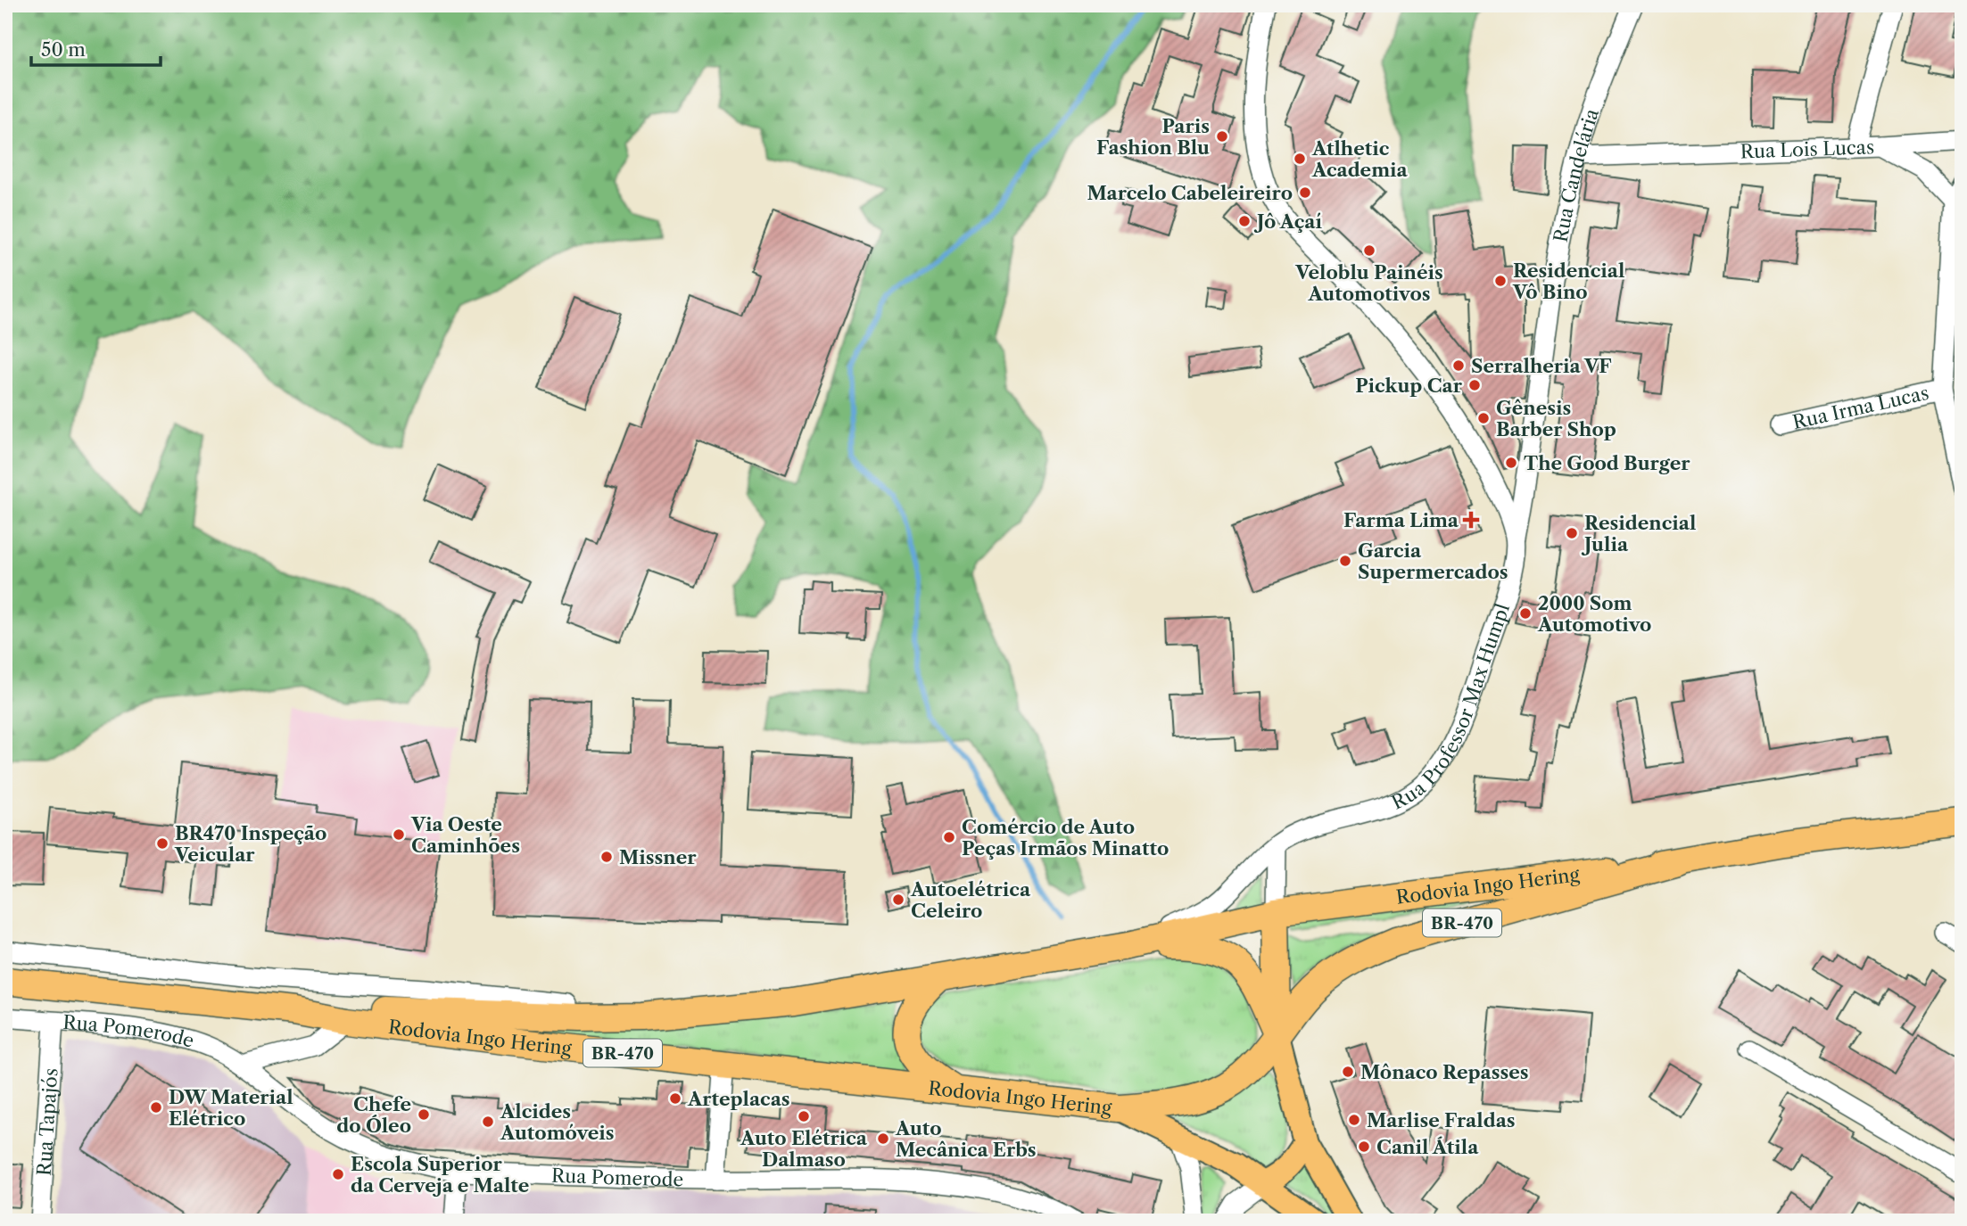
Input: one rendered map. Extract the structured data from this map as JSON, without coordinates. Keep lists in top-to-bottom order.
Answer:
{
  "streets": {
    "highway": ["Rodovia Ingo Hering", "BR-470"],
    "street": [
      "Rua Lois Lucas",
      "Rua Candelária",
      "Rua Irma Lucas",
      "Rua Professor Max Humpl",
      "Rua Pomerode",
      "Rua Tapajós"
    ]
  },
  "crossings": [
    ["Rua Lois Lucas", "Rua Candelária"],
    ["Rua Candelária", "Rua Professor Max Humpl"],
    ["Rua Professor Max Humpl", "Rodovia Ingo Hering"],
    ["Rua Pomerode", "Rua Tapajós"]
  ],
  "places": {
    "other": [
      "Paris Fashion Blu",
      "Atlhetic Academia",
      "Marcelo Cabeleireiro",
      "Jô Açaí",
      "Veloblu Painéis Automotivos",
      "Residencial Vô Bino",
      "Serralheria VF",
      "Pickup Car",
      "Gênesis Barber Shop",
      "The Good Burger",
      "Residencial Julia",
      "Garcia Supermercados",
      "2000 Som Automotivo",
      "Via Oeste Caminhões",
      "Comércio de Auto Peças Irmãos Minatto",
      "BR470 Inspeção Veicular",
      "Missner",
      "Autoelétrica Celeiro",
      "Mônaco Repasses",
      "Arteplacas",
      "DW Material Elétrico",
      "Chefe do Óleo",
      "Auto Elétrica Dalmaso",
      "Marlise Fraldas",
      "Alcides Automóveis",
      "Auto Mecânica Erbs",
      "Canil Átila",
      "Escola Superior da Cerveja e Malte"
    ],
    "health": ["Farma Lima"]
  },
  "scale_bar": "50 m"
}
